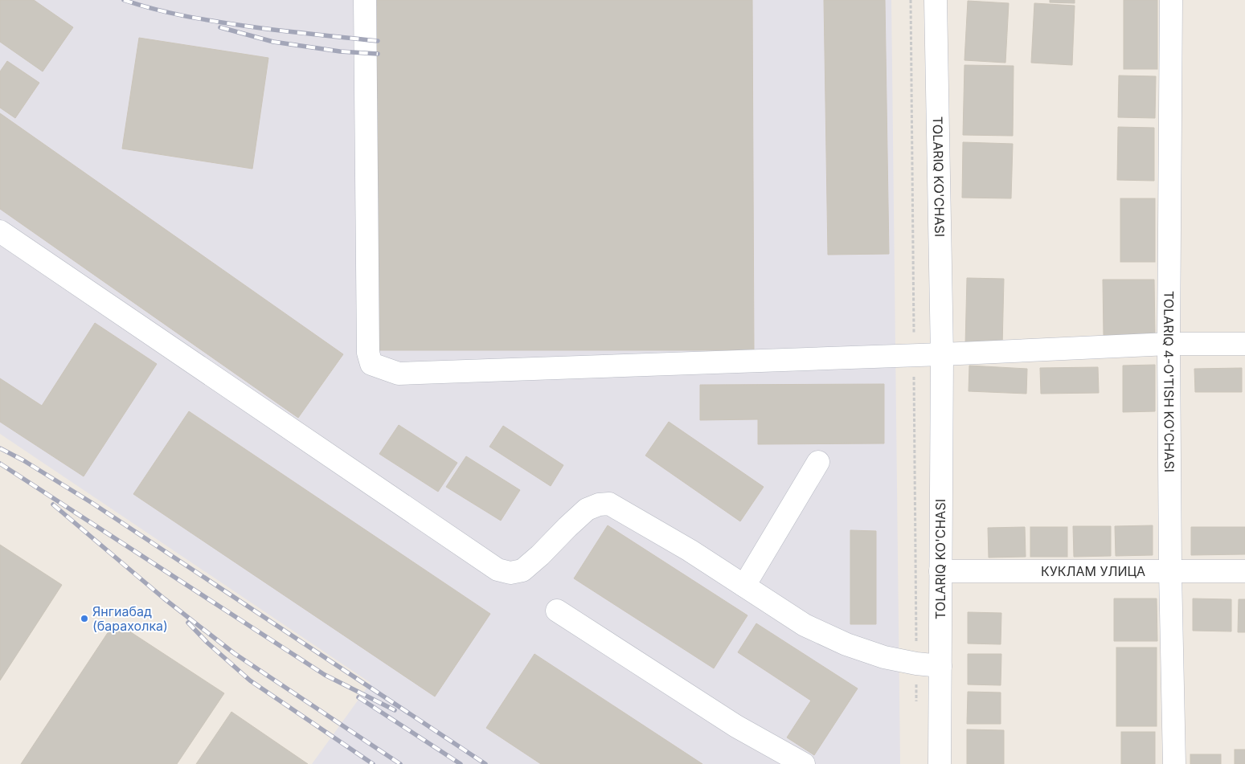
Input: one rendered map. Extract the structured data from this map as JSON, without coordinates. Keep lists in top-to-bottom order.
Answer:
{
  "streets": {
    "street": ["TOLARIQ KO'CHASI", "TOLARIQ 4-O'TISH KO'CHASI", "КУКЛАМ УЛИЦА"]
  },
  "crossings": [
    ["TOLARIQ KO'CHASI", "КУКЛАМ УЛИЦА"],
    ["TOLARIQ 4-O'TISH KO'CHASI", "КУКЛАМ УЛИЦА"]
  ],
  "places": ["Янгиабад (барахолка)"]
}
